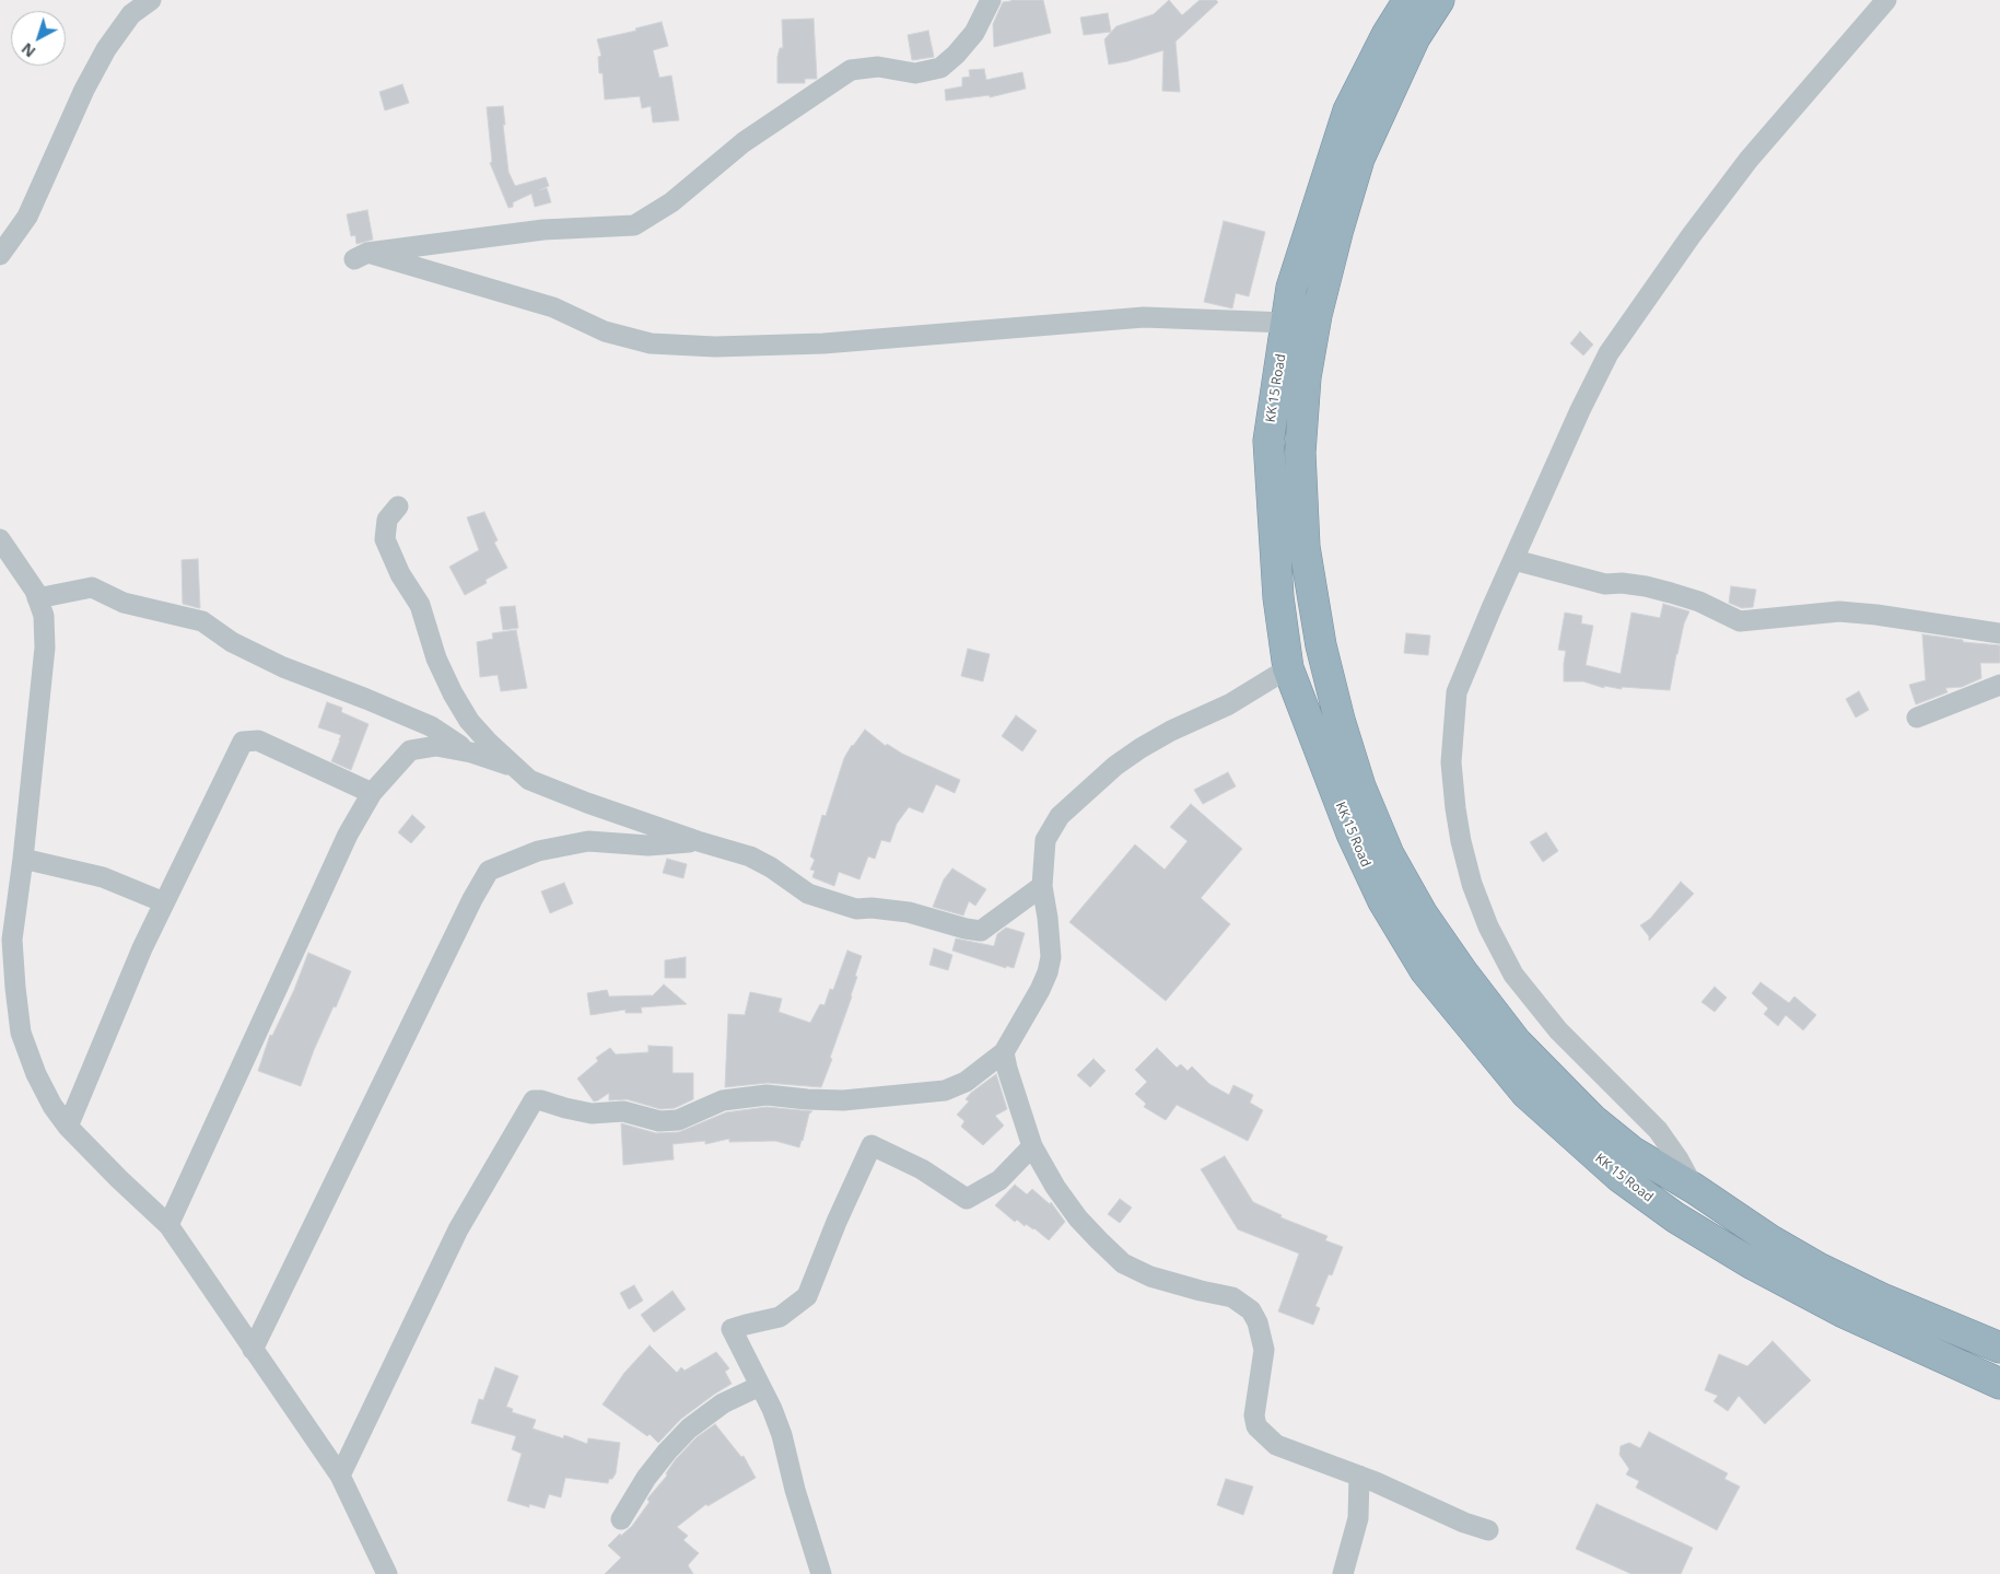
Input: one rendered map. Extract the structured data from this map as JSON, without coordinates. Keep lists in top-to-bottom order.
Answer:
{
  "streets": {
    "highway": ["KK 15 Road"]
  },
  "north": "bottom left"
}
